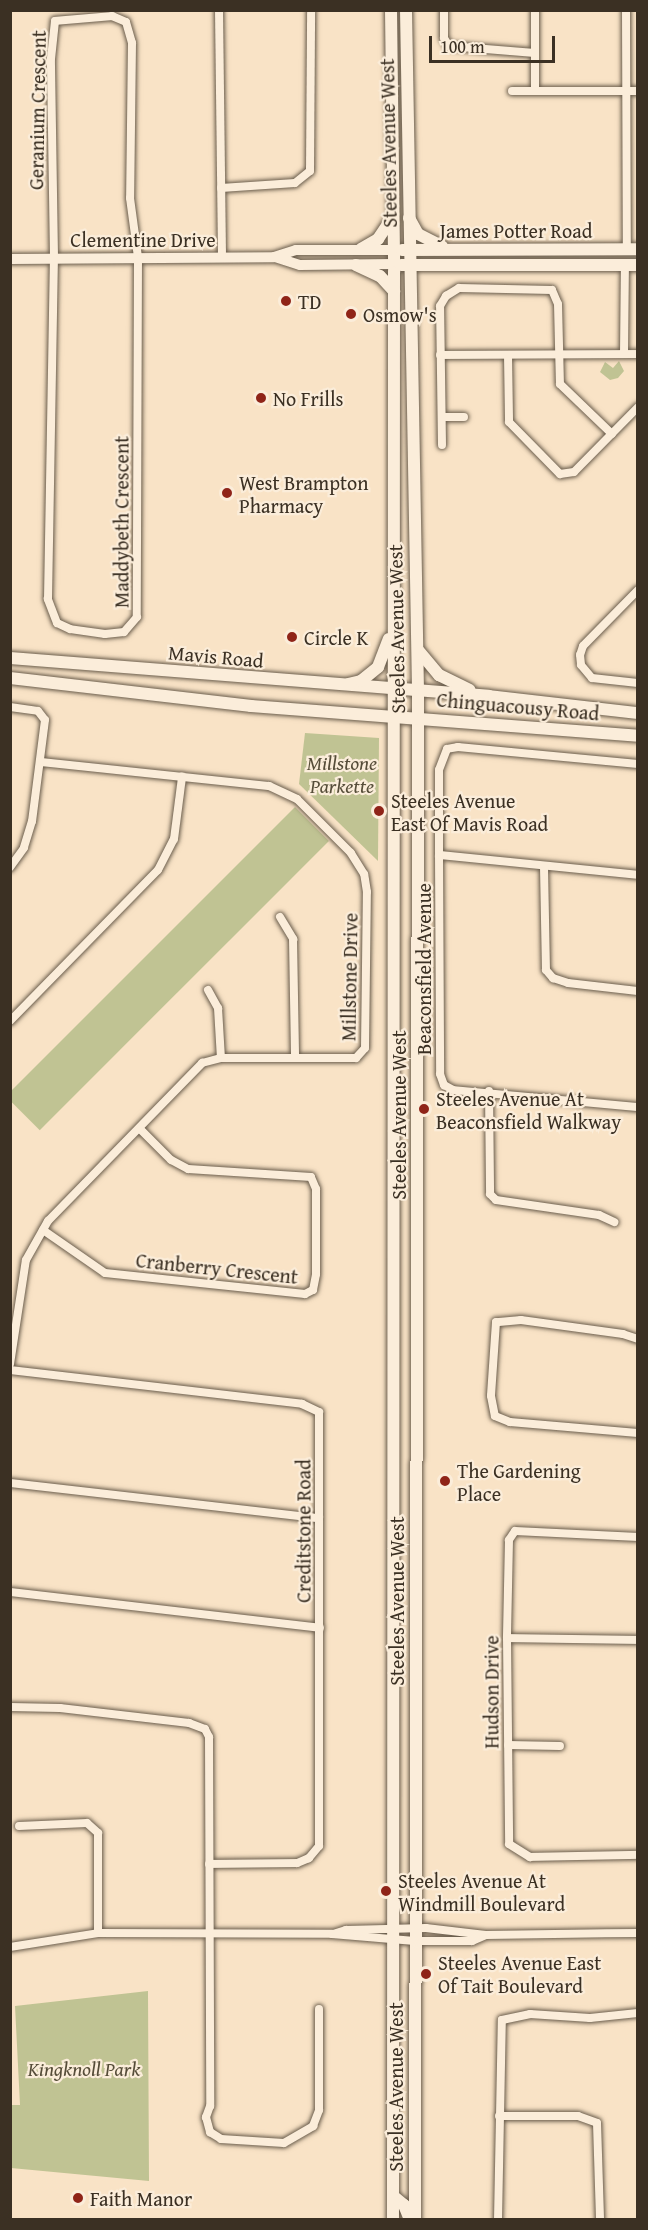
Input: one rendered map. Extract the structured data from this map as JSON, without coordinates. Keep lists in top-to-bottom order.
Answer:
{
  "streets": {
    "main road": [
      "Steeles Avenue West",
      "James Potter Road",
      "Mavis Road",
      "Chinguacousy Road"
    ],
    "street": [
      "Geranium Crescent",
      "Clementine Drive",
      "Maddybeth Crescent",
      "Beaconsfield Avenue",
      "Millstone Drive",
      "Cranberry Crescent",
      "Creditstone Road",
      "Hudson Drive"
    ]
  },
  "crossings": [
    ["Geranium Crescent", "Clementine Drive"],
    ["Geranium Crescent", "Maddybeth Crescent"],
    ["Steeles Avenue West", "James Potter Road"],
    ["Steeles Avenue West", "Clementine Drive"],
    ["Steeles Avenue West", "Mavis Road"],
    ["Steeles Avenue West", "Chinguacousy Road"],
    ["James Potter Road", "Clementine Drive"],
    ["Clementine Drive", "Maddybeth Crescent"],
    ["Mavis Road", "Chinguacousy Road"],
    ["Millstone Drive", "Cranberry Crescent"]
  ],
  "parks": ["Millstone Parkette", "Kingknoll Park"],
  "places": [
    "TD",
    "Osmow's",
    "No Frills",
    "West Brampton Pharmacy",
    "Circle K",
    "Steeles Avenue East Of Mavis Road",
    "Steeles Avenue At Beaconsfield Walkway",
    "The Gardening Place",
    "Steeles Avenue At Windmill Boulevard",
    "Steeles Avenue East Of Tait Boulevard",
    "Faith Manor"
  ],
  "scale_bar": "100 m"
}
